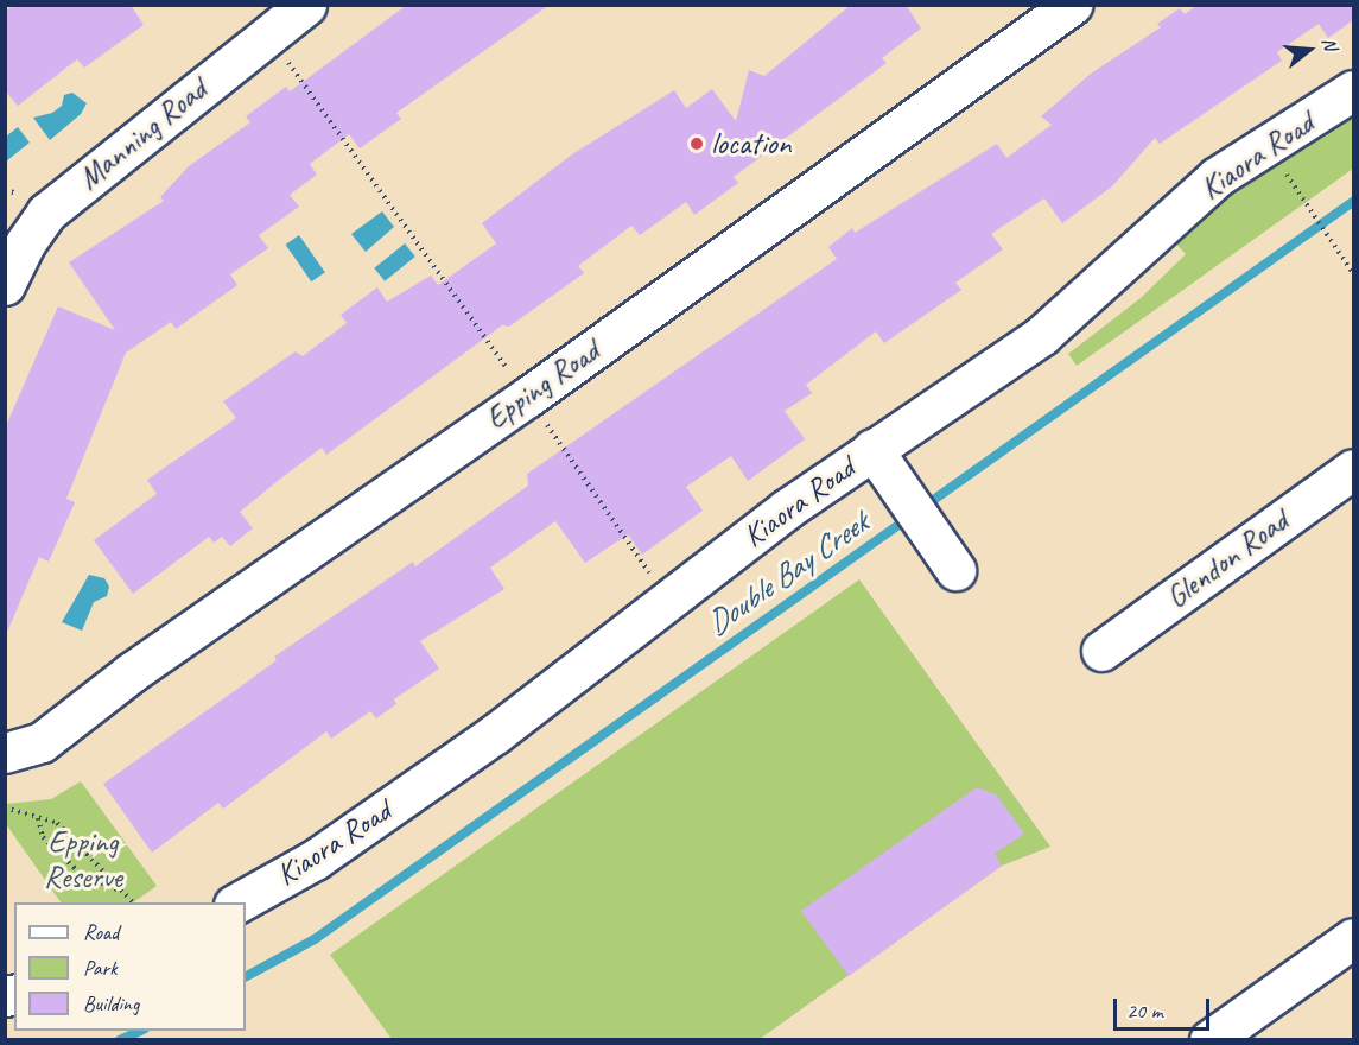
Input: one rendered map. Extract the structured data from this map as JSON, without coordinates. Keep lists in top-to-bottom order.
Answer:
{
  "streets": {
    "street": [
      "Manning Road",
      "Kiaora Road",
      "Epping Road",
      "Glendon Road"
    ]
  },
  "water": ["Double Bay Creek"],
  "parks": ["Epping Reserve"],
  "places": ["location"],
  "legend": ["Road", "Park", "Building"],
  "scale_bar": "20 m",
  "north": "right"
}
